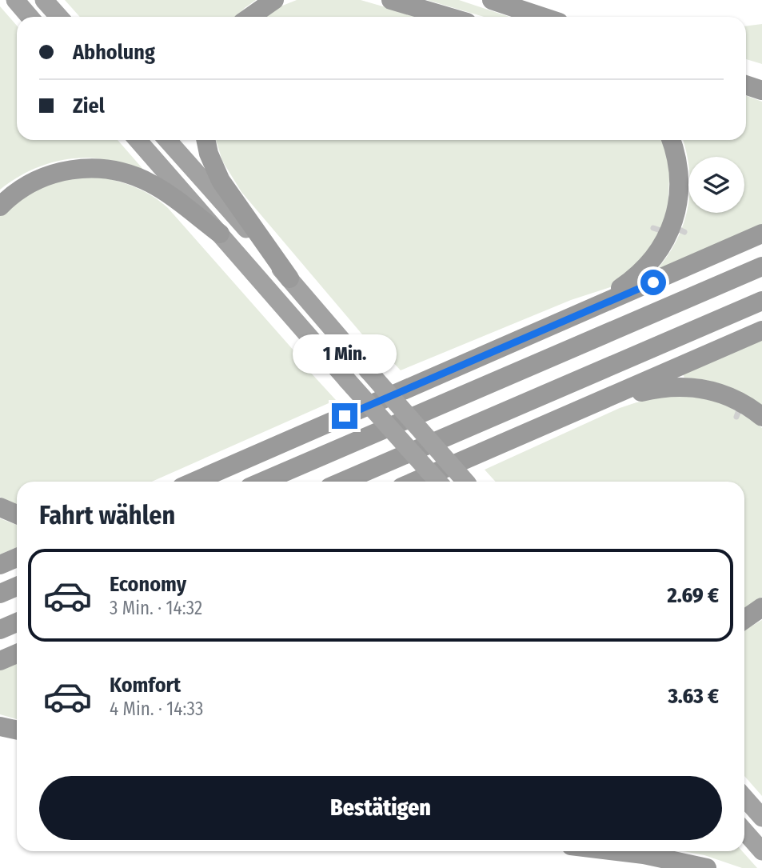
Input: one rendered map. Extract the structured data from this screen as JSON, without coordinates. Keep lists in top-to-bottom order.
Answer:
{
  "page": {
    "banner": ["Abholung", "Ziel"],
    "bubble": "1 Min.",
    "heading": "Fahrt wählen",
    "list": [
      {
        "name": "Economy",
        "note": "3 Min. · 14:32",
        "value": "2.69 €"
      },
      {
        "name": "Komfort",
        "note": "4 Min. · 14:33",
        "value": "3.63 €"
      }
    ],
    "buttons": "Bestätigen"
  }
}
